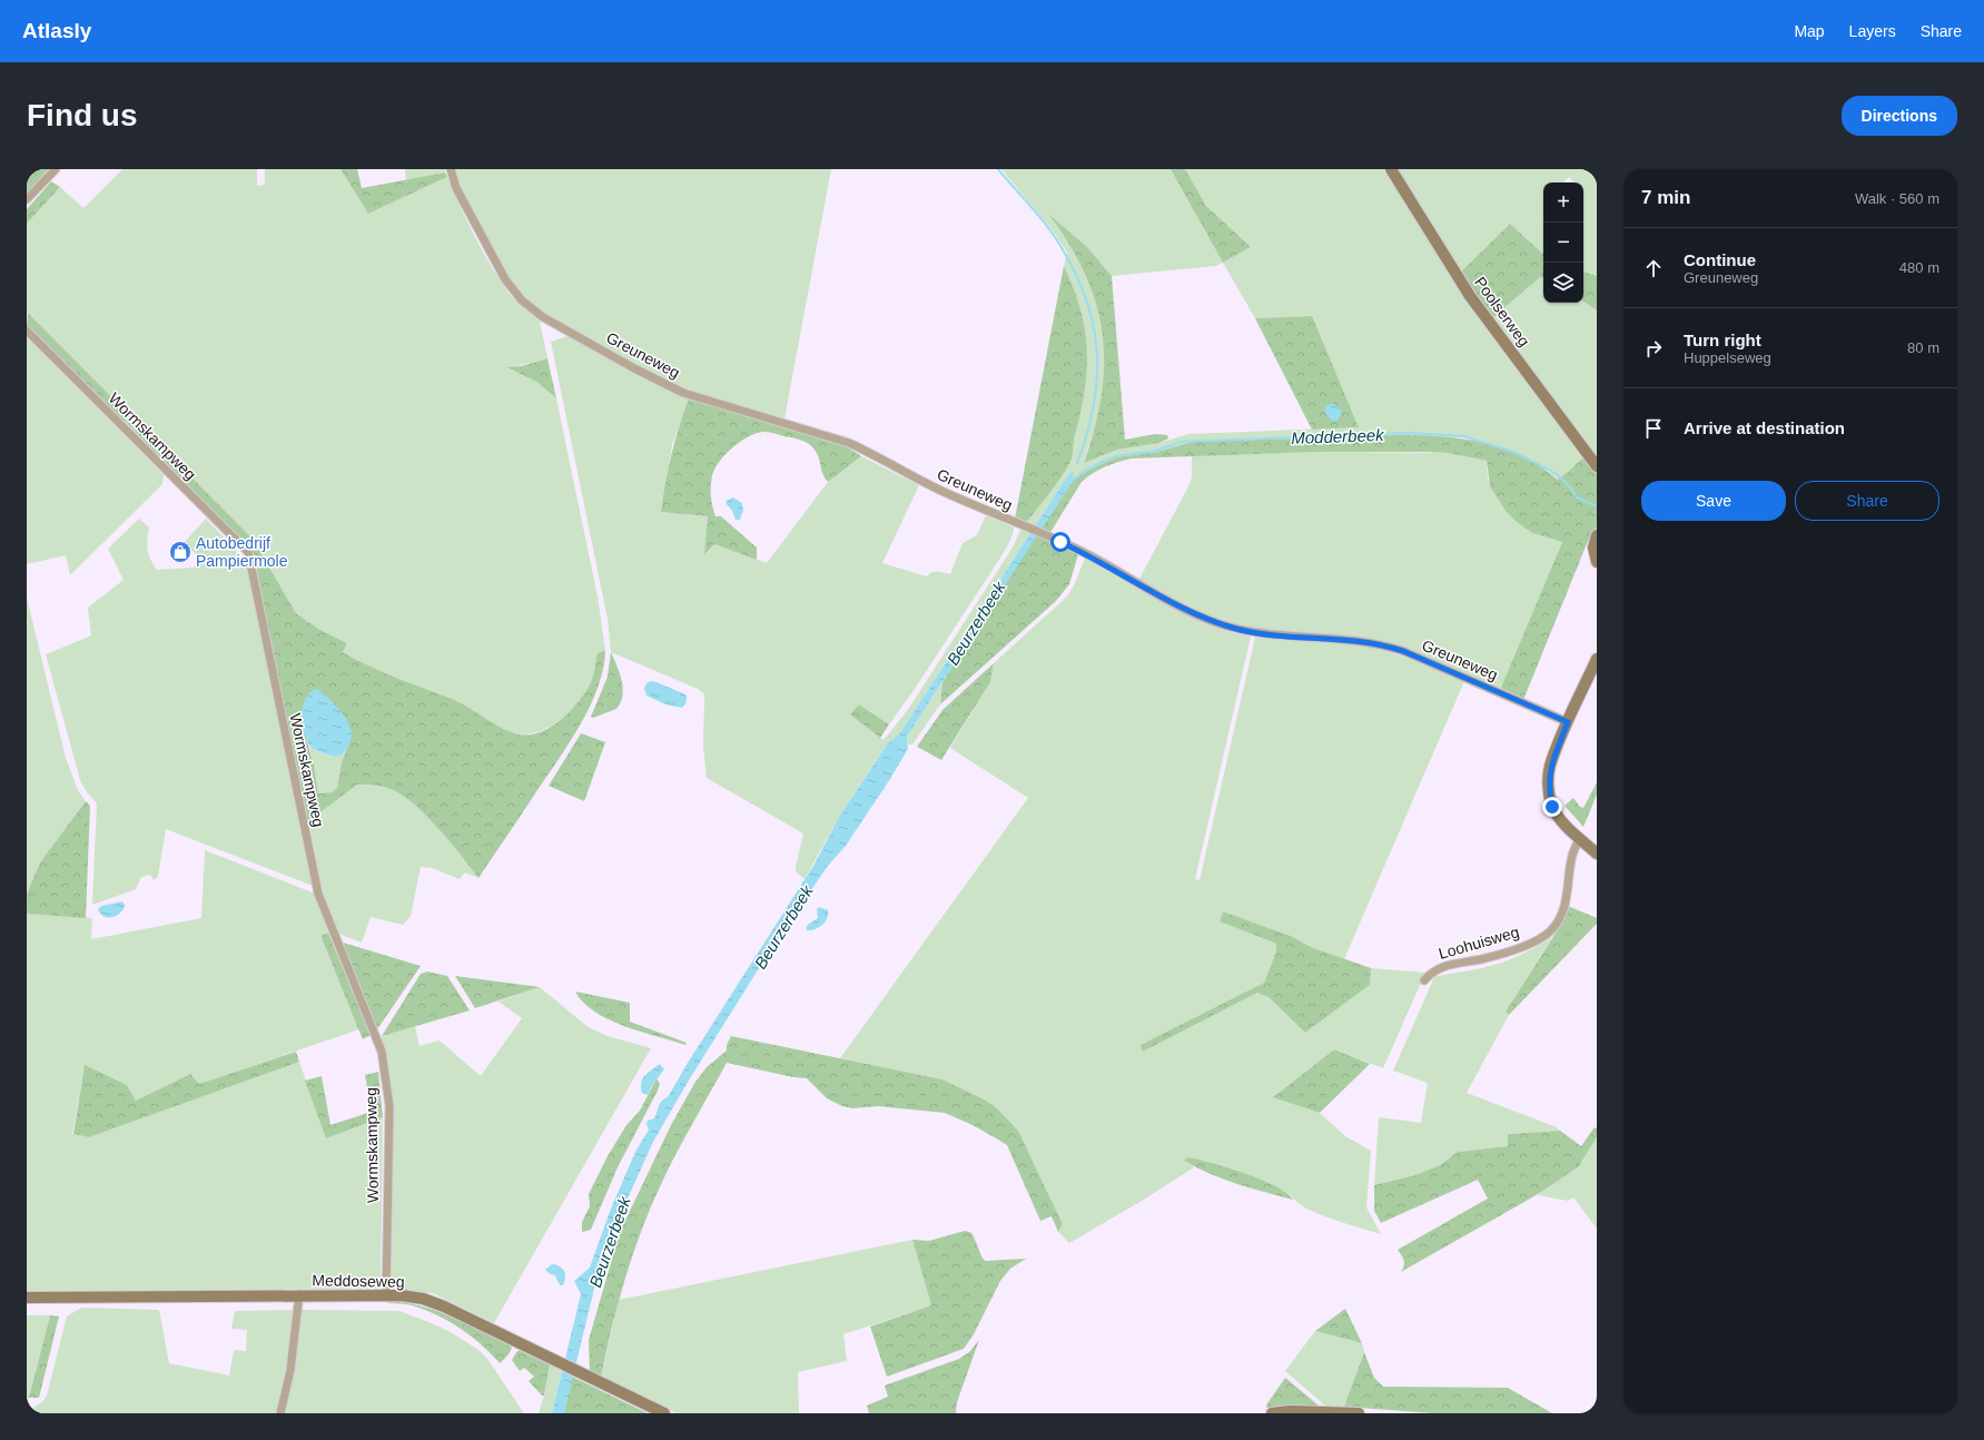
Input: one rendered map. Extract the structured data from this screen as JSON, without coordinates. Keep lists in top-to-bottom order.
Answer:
{
  "streets": {
    "street": [
      "Poolserweg",
      "Greuneweg",
      "Wormskampweg",
      "Loohuisweg",
      "Meddoseweg"
    ]
  },
  "crossings": [
    ["Wormskampweg", "Meddoseweg"]
  ],
  "water": ["Modderbeek", "Beurzerbeek"],
  "places": {
    "shop": ["Autobedrijf Pampiermole"]
  },
  "page": {
    "header": "Atlasly",
    "nav": ["Map", "Layers", "Share"],
    "buttons": [
      "Directions",
      ["Save", "Share"]
    ],
    "title": "Find us",
    "heading": ["7 min", "Walk · 560 m"],
    "map_buttons": ["+", "−"],
    "list": [
      ["Continue", "Greuneweg", "480 m"],
      ["Turn right", "Huppelseweg", "80 m"],
      "Arrive at destination"
    ]
  }
}
